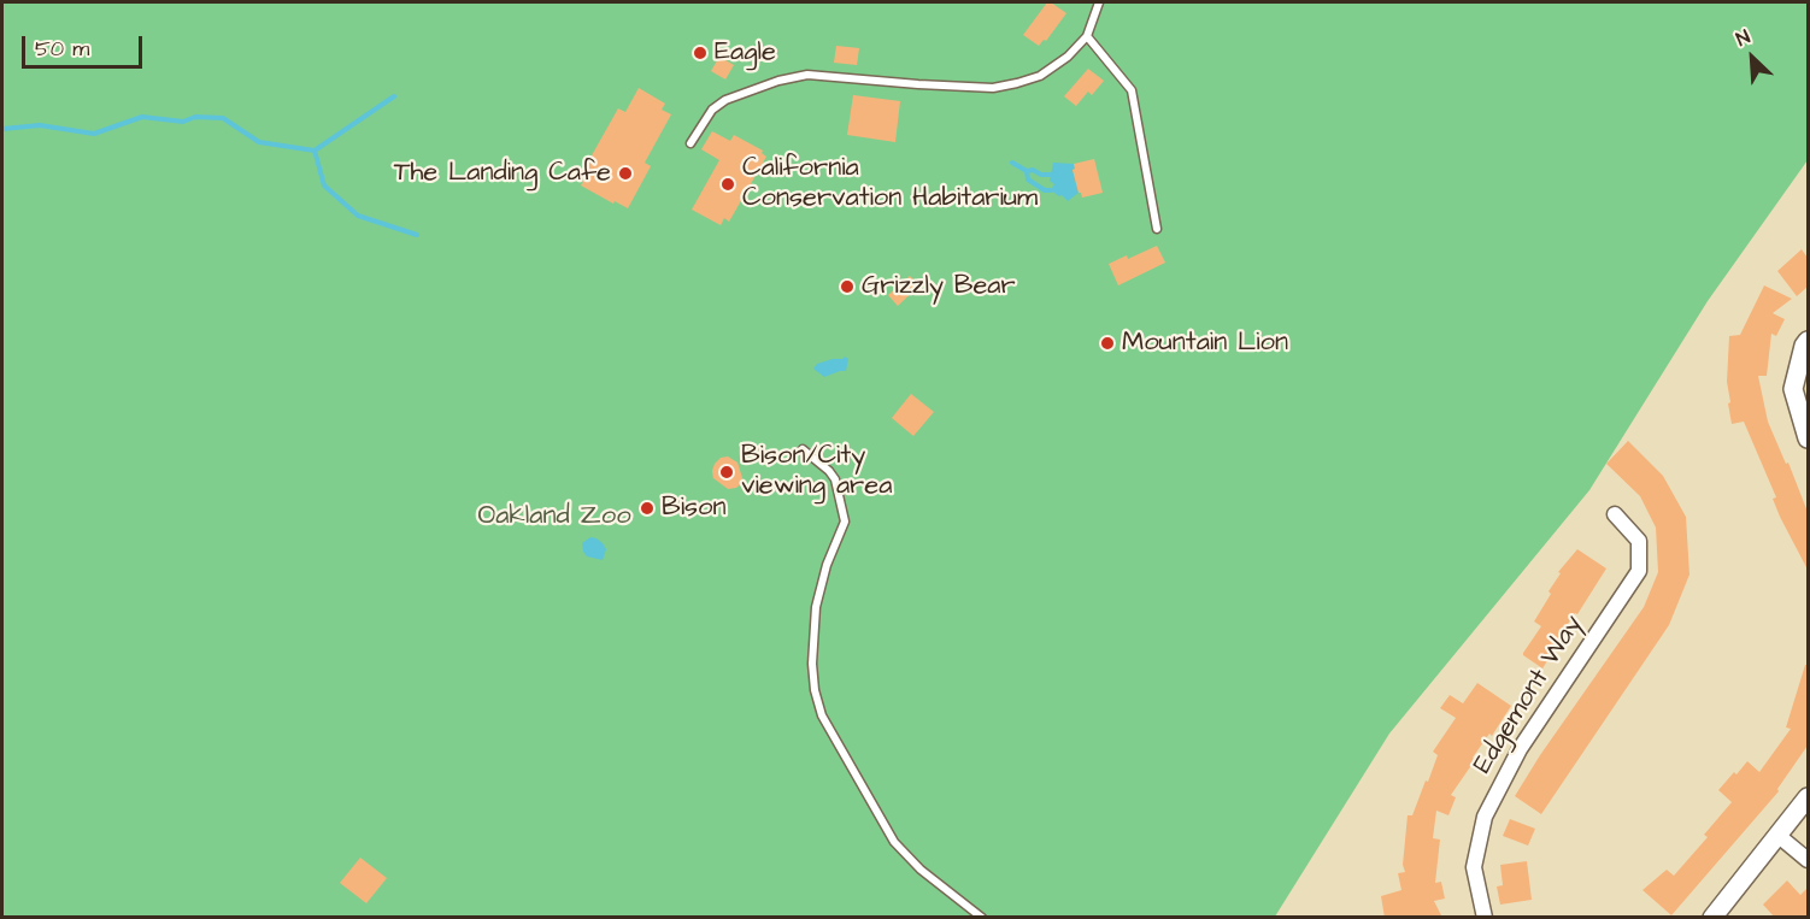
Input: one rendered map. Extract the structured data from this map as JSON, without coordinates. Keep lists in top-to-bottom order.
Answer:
{
  "streets": {
    "street": ["Edgemont Way"]
  },
  "parks": ["Oakland Zoo"],
  "places": [
    "Eagle",
    "The Landing Cafe",
    "California Conservation Habitarium",
    "Grizzly Bear",
    "Mountain Lion",
    "Bison/City viewing area",
    "Bison"
  ],
  "scale_bar": "50 m",
  "north": "top left"
}
